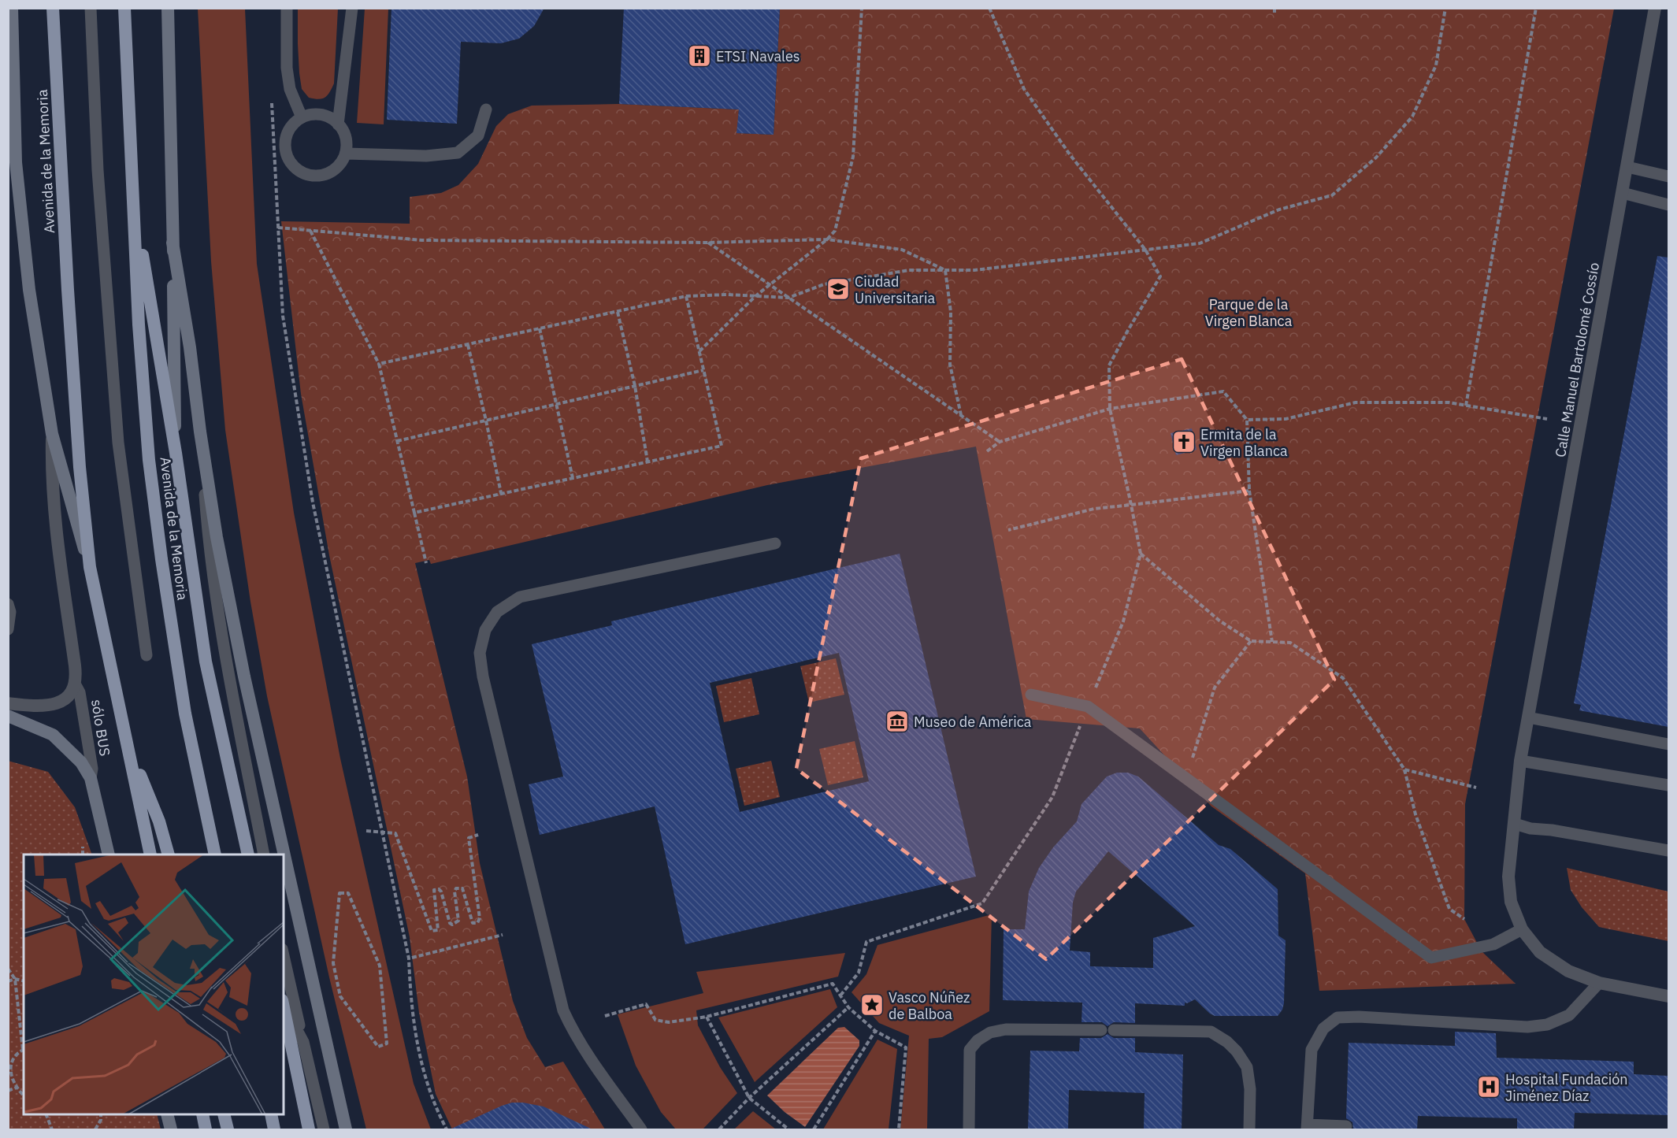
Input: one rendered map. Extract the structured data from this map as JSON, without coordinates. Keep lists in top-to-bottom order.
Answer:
{
  "streets": {
    "highway": ["Avenida de la Memoria"],
    "street": ["Calle Manuel Bartolomé Cossío"],
    "lane": ["sólo BUS"]
  },
  "crossings": [
    ["Avenida de la Memoria", "sólo BUS"]
  ],
  "parks": ["Parque de la Virgen Blanca"],
  "places": {
    "building": ["ETSI Navales"],
    "school or university": ["Ciudad Universitaria"],
    "church": ["Ermita de la Virgen Blanca"],
    "museum": ["Museo de América"],
    "place": ["Vasco Núñez de Balboa"],
    "hospital": ["Hospital Fundación Jiménez Díaz"]
  }
}
